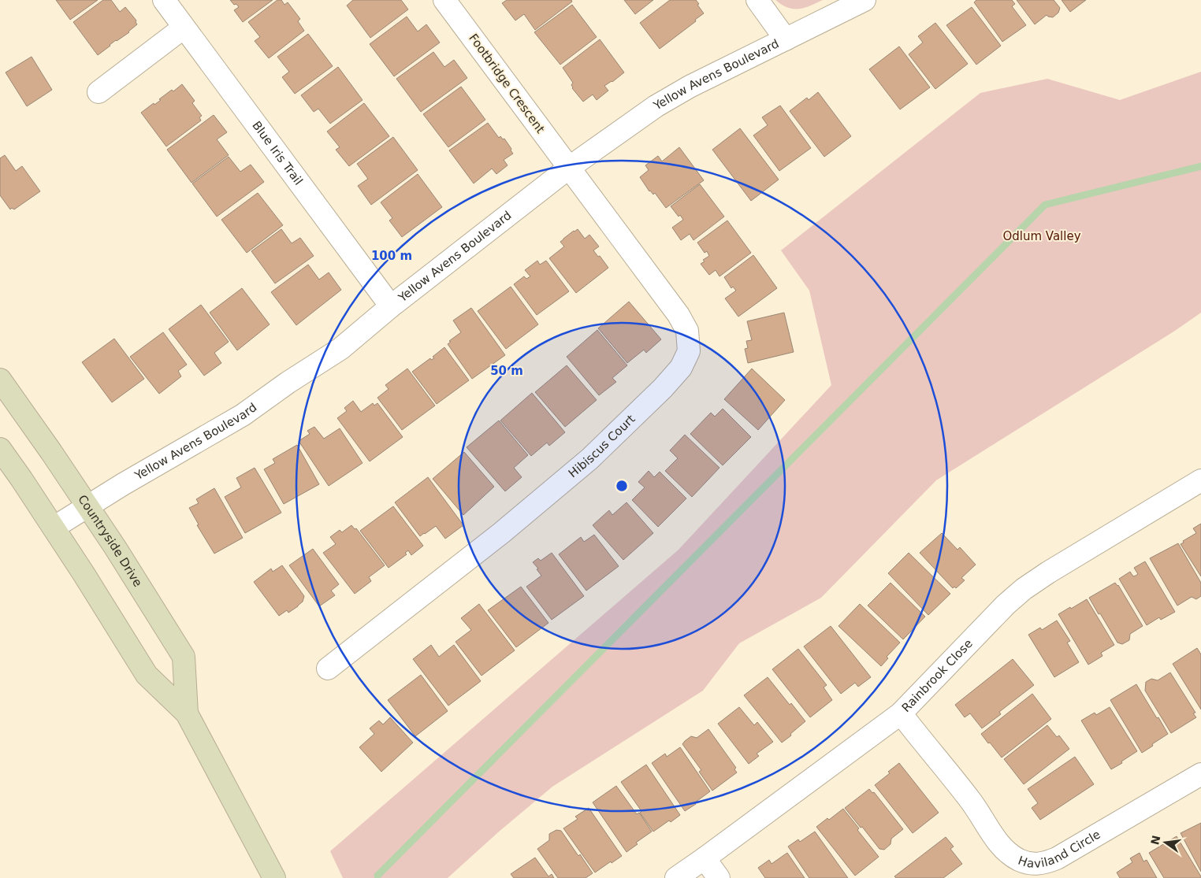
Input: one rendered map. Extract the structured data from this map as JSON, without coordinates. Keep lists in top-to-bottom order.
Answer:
{
  "streets": {
    "main road": ["Countryside Drive"],
    "street": [
      "Yellow Avens Boulevard",
      "Footbridge Crescent",
      "Blue Iris Trail",
      "Hibiscus Court",
      "Rainbrook Close",
      "Haviland Circle"
    ]
  },
  "crossings": [
    ["Yellow Avens Boulevard", "Footbridge Crescent"],
    ["Yellow Avens Boulevard", "Blue Iris Trail"],
    ["Yellow Avens Boulevard", "Hibiscus Court"],
    ["Yellow Avens Boulevard", "Countryside Drive"],
    ["Footbridge Crescent", "Hibiscus Court"],
    ["Rainbrook Close", "Haviland Circle"]
  ],
  "parks": ["Odlum Valley"],
  "north": "left",
  "rings": ["100 m", "50 m"]
}
